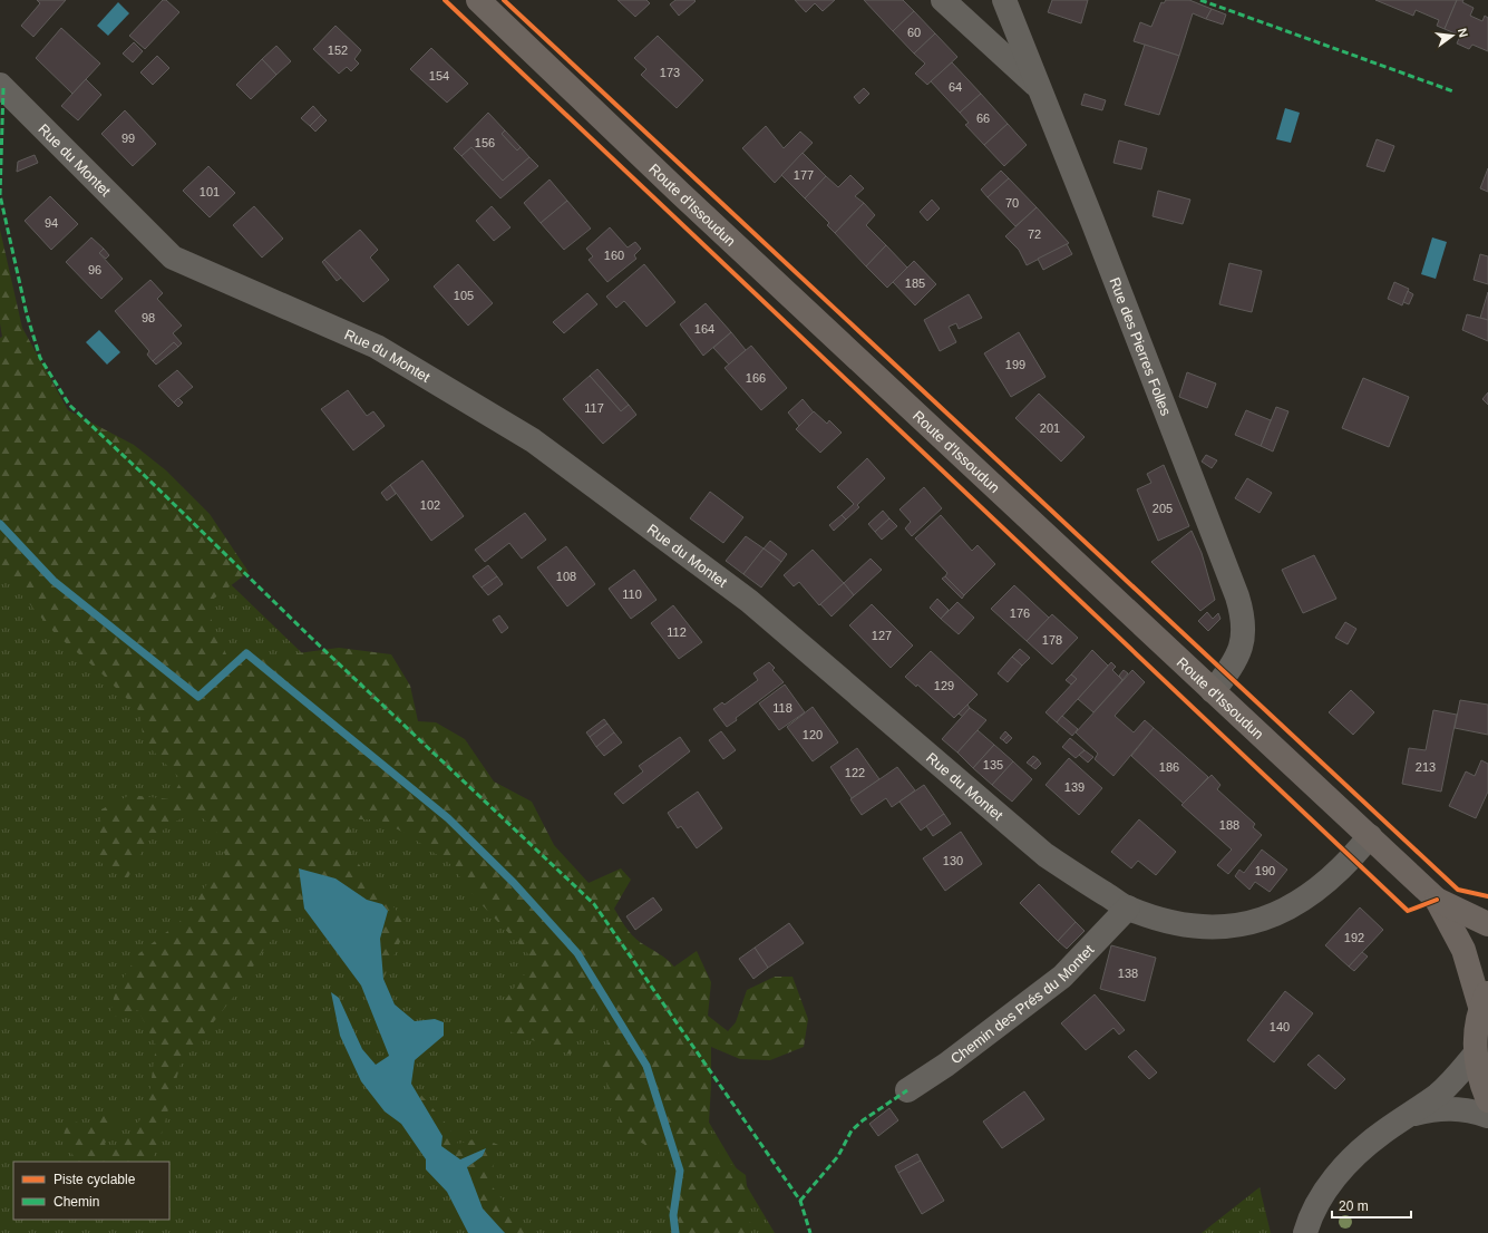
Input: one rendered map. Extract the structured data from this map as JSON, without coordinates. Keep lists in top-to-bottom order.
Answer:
{
  "streets": {
    "main road": ["Route d'Issoudun"],
    "street": ["Rue du Montet", "Rue des Pierres Folles", "Chemin des Prés du Montet"]
  },
  "crossings": [
    ["Rue du Montet", "Route d'Issoudun"],
    ["Rue du Montet", "Chemin des Prés du Montet"],
    ["Route d'Issoudun", "Rue des Pierres Folles"]
  ],
  "house_numbers": [
    "60",
    "152",
    "173",
    "154",
    "64",
    "66",
    "99",
    "156",
    "177",
    "101",
    "70",
    "94",
    "72",
    "160",
    "96",
    "185",
    "105",
    "98",
    "164",
    "199",
    "166",
    "117",
    "201",
    "102",
    "205",
    "108",
    "110",
    "176",
    "112",
    "127",
    "178",
    "129",
    "118",
    "120",
    "135",
    "186",
    "213",
    "122",
    "139",
    "188",
    "130",
    "190",
    "192",
    "138",
    "140"
  ],
  "legend": ["Piste cyclable", "Chemin"],
  "scale_bar": "20 m",
  "north": "right"
}
